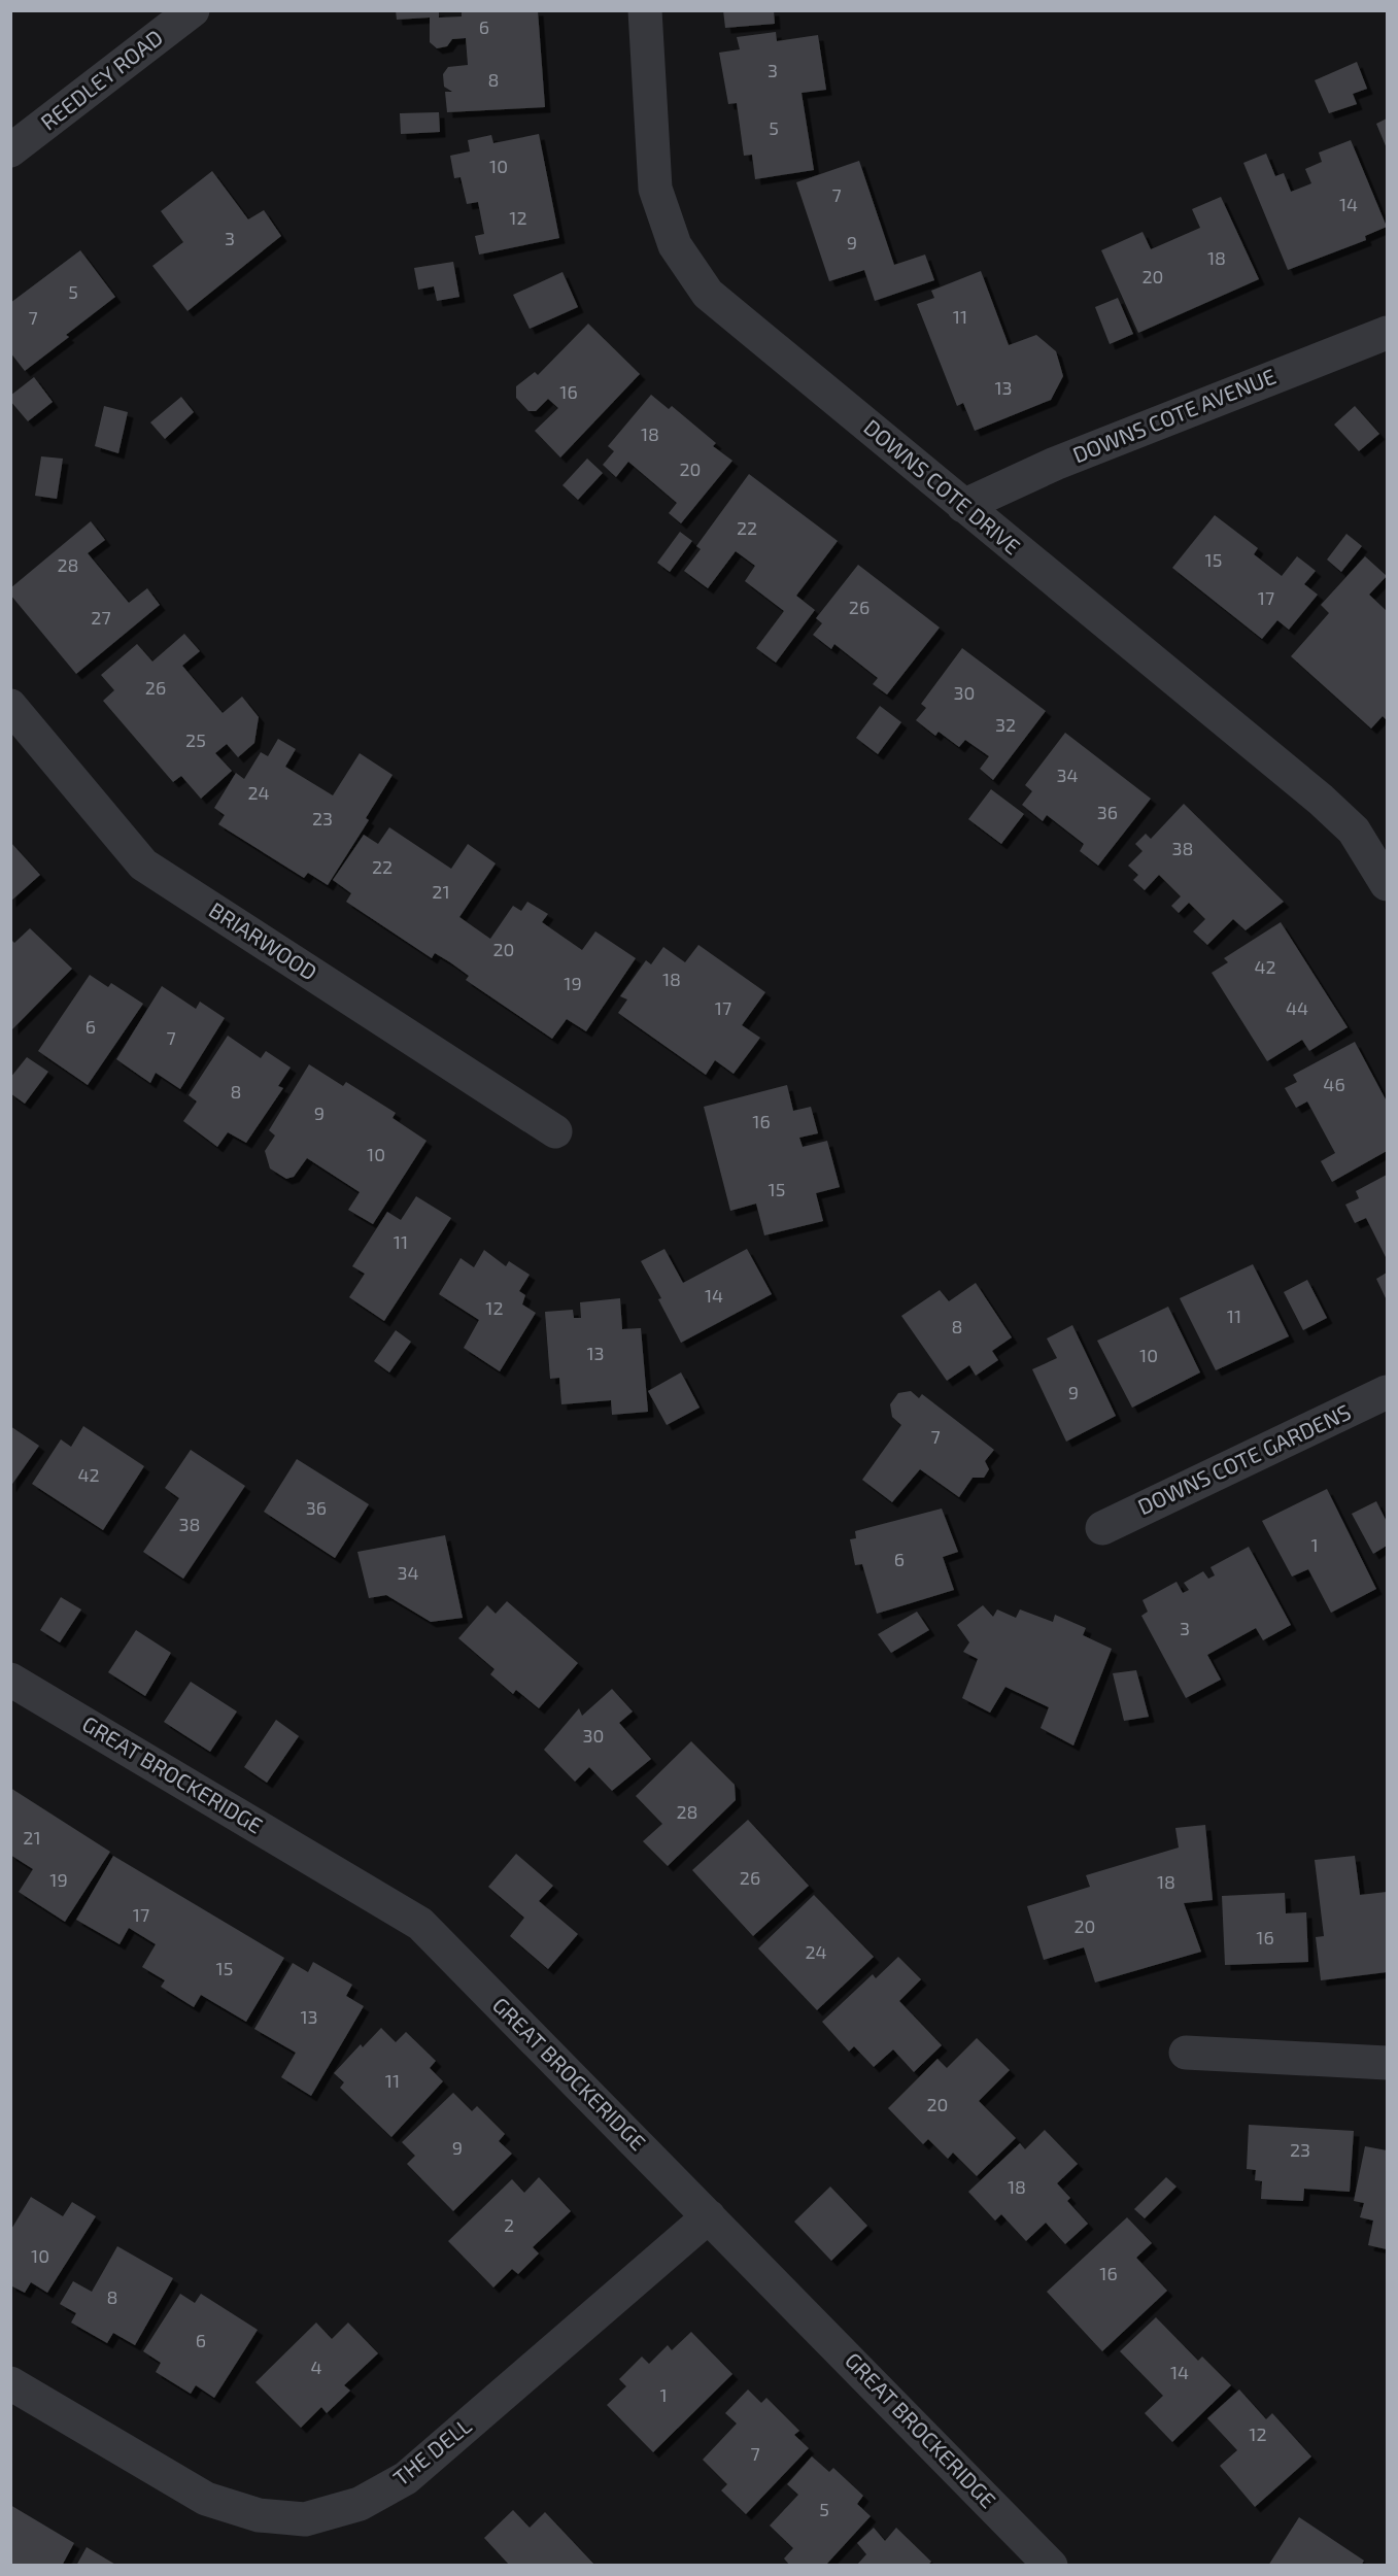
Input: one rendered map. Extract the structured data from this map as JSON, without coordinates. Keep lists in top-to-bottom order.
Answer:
{
  "streets": {
    "street": [
      "REEDLEY ROAD",
      "DOWNS COTE AVENUE",
      "DOWNS COTE DRIVE",
      "BRIARWOOD",
      "DOWNS COTE GARDENS",
      "GREAT BROCKERIDGE",
      "THE DELL"
    ]
  },
  "crossings": [
    ["DOWNS COTE AVENUE", "DOWNS COTE DRIVE"],
    ["GREAT BROCKERIDGE", "THE DELL"]
  ],
  "house_numbers": [
    "6",
    "3",
    "8",
    "5",
    "10",
    "7",
    "14",
    "12",
    "3",
    "9",
    "18",
    "20",
    "5",
    "11",
    "7",
    "13",
    "16",
    "18",
    "20",
    "22",
    "15",
    "28",
    "17",
    "26",
    "27",
    "26",
    "30",
    "32",
    "25",
    "34",
    "24",
    "36",
    "23",
    "38",
    "22",
    "21",
    "20",
    "42",
    "18",
    "19",
    "17",
    "44",
    "6",
    "7",
    "46",
    "8",
    "9",
    "16",
    "10",
    "15",
    "11",
    "14",
    "12",
    "11",
    "8",
    "13",
    "10",
    "9",
    "7",
    "42",
    "36",
    "38",
    "1",
    "6",
    "34",
    "3",
    "30",
    "28",
    "21",
    "26",
    "19",
    "18",
    "17",
    "20",
    "16",
    "24",
    "15",
    "13",
    "11",
    "20",
    "9",
    "23",
    "18",
    "2",
    "10",
    "16",
    "8",
    "6",
    "4",
    "14",
    "1",
    "12",
    "7",
    "5"
  ]
}
